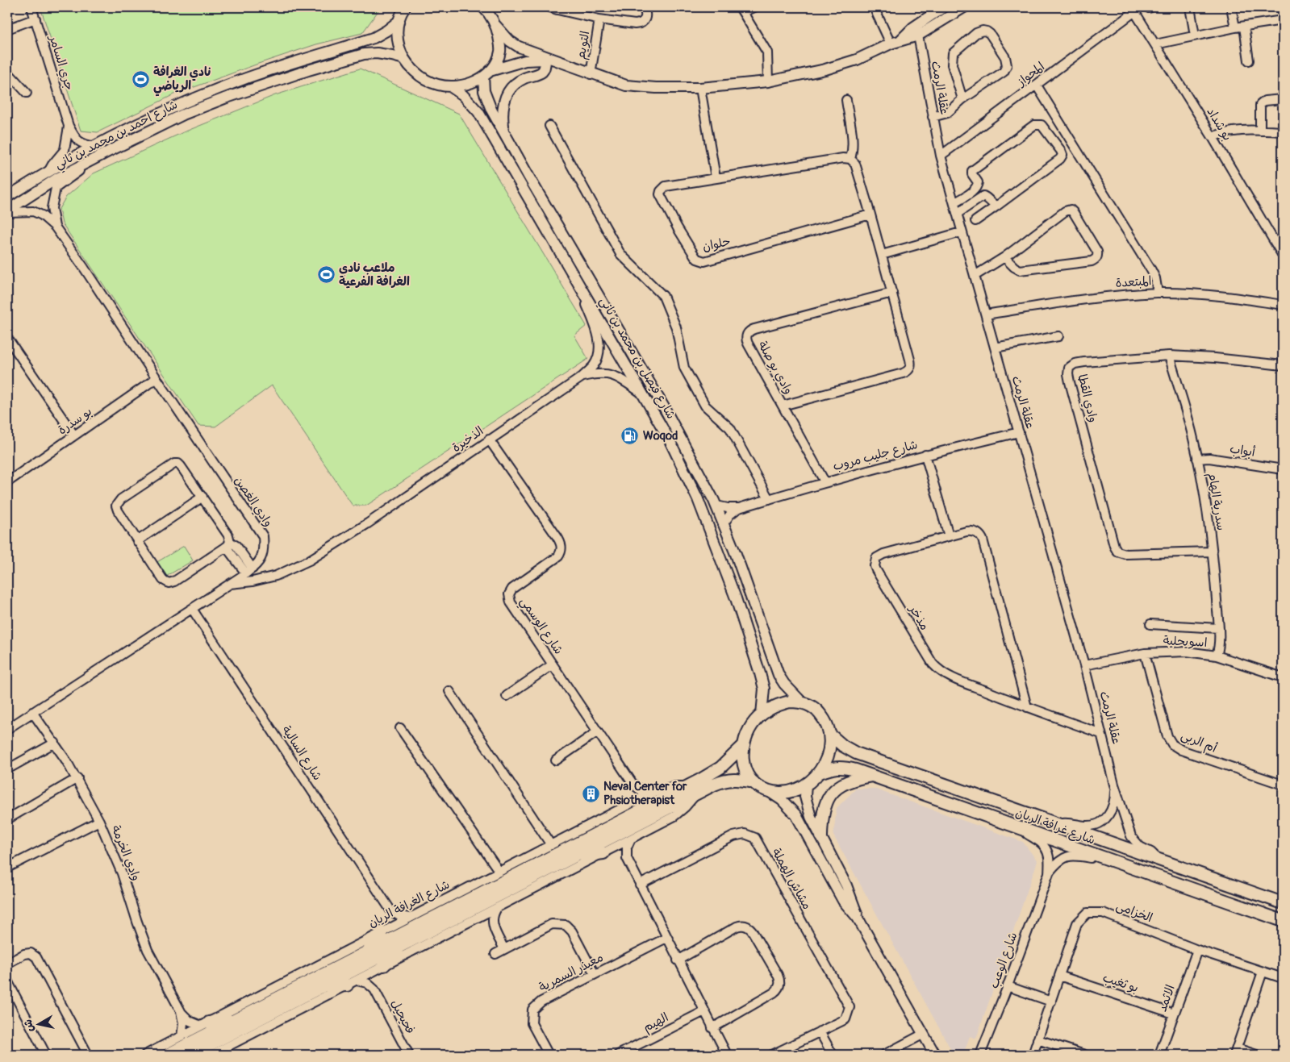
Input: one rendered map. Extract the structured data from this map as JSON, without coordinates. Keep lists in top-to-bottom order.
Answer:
{
  "streets": {
    "main road": ["شارع غرافة الريان", "شارع الغرافة الريان"],
    "street": [
      "التويم",
      "جري السامر",
      "المحواز",
      "عقلة الرمث",
      "بو شداد",
      "شارع احمد بن محمد بن ثاني",
      "حلوان",
      "المبتعدة",
      "شارع فيصل بن محمد بن ثاني",
      "وادي بو صلة",
      "وادي القطا",
      "بو سدرة",
      "الذخيرة",
      "أبواب",
      "شارع جليب مروب",
      "وادي الغصن",
      "سدرية الهام",
      "مذخر",
      "شارع الوسمي",
      "اسويحلية",
      "أم الربى",
      "شارع السالية",
      "وادي الخرمة",
      "مشاش الهملة",
      "الخزامى",
      "شارع الوعب",
      "معيذر السمرية",
      "بو ثغيب",
      "الاثمد",
      "فحيحيل",
      "الهيم"
    ]
  },
  "crossings": [
    ["جري السامر", "شارع احمد بن محمد بن ثاني"],
    ["جري السامر", "وادي الغصن"],
    ["المحواز", "عقلة الرمث"],
    ["المحواز", "بو شداد"],
    ["عقلة الرمث", "المبتعدة"],
    ["عقلة الرمث", "شارع جليب مروب"],
    ["عقلة الرمث", "مذخر"],
    ["عقلة الرمث", "اسويحلية"],
    ["عقلة الرمث", "شارع غرافة الريان"],
    ["شارع احمد بن محمد بن ثاني", "وادي الغصن"],
    ["شارع فيصل بن محمد بن ثاني", "الذخيرة"],
    ["شارع فيصل بن محمد بن ثاني", "شارع جليب مروب"],
    ["شارع فيصل بن محمد بن ثاني", "شارع غرافة الريان"],
    ["شارع فيصل بن محمد بن ثاني", "شارع الغرافة الريان"],
    ["وادي بو صلة", "شارع جليب مروب"],
    ["وادي القطا", "سدرية الهام"],
    ["بو سدرة", "وادي الغصن"],
    ["الذخيرة", "وادي الغصن"],
    ["الذخيرة", "شارع الوسمي"],
    ["أبواب", "سدرية الهام"],
    ["وادي الغصن", "شارع السالية"],
    ["وادي الغصن", "وادي الخرمة"],
    ["سدرية الهام", "اسويحلية"],
    ["شارع الوسمي", "شارع الغرافة الريان"],
    ["اسويحلية", "أم الربى"],
    ["شارع غرافة الريان", "شارع الغرافة الريان"],
    ["شارع غرافة الريان", "شارع الوعب"],
    ["وادي الخرمة", "شارع الغرافة الريان"],
    ["الخزامى", "بو ثغيب"],
    ["الخزامى", "الاثمد"],
    ["بو ثغيب", "الاثمد"]
  ],
  "places": {
    "sports": ["نادي الغرافة الرياضي", "ملاعب نادي الغرافة الفرعية"],
    "fuel station": ["Woqod"],
    "building": ["Neval Center for Phsiotherapist"]
  },
  "north": "left"
}
